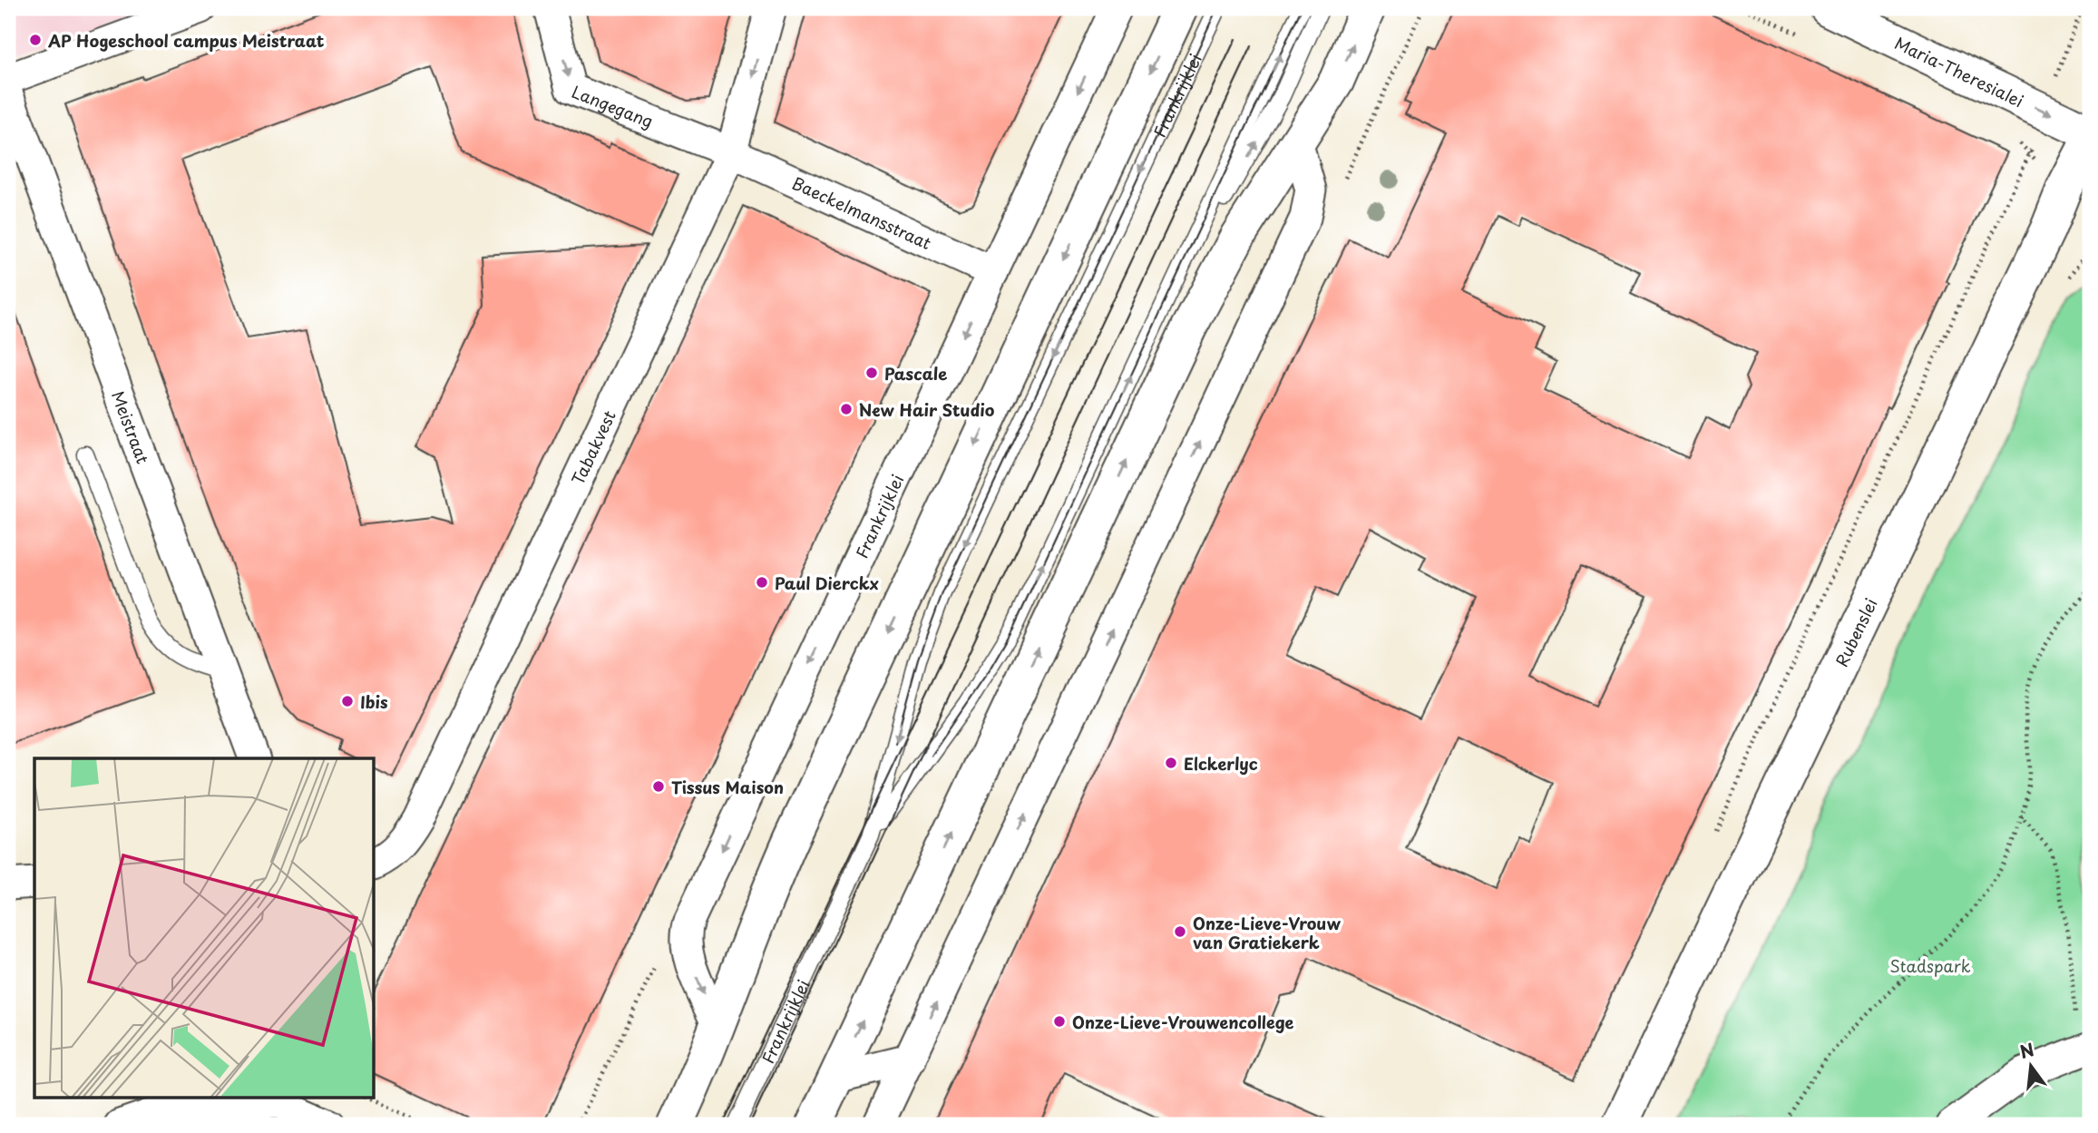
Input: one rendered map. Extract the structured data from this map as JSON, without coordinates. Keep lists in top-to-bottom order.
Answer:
{
  "streets": {
    "main road": ["Maria-Theresialei", "Frankrijklei", "Rubenslei"],
    "street": [
      "Langegang",
      "Baeckelmansstraat",
      "Meistraat",
      "Tabakvest"
    ]
  },
  "crossings": [
    ["Frankrijklei", "Baeckelmansstraat"],
    ["Langegang", "Baeckelmansstraat"],
    ["Langegang", "Tabakvest"],
    ["Baeckelmansstraat", "Tabakvest"]
  ],
  "one_way": ["Maria-Theresialei", "Langegang"],
  "parks": ["Stadspark"],
  "places": [
    "AP Hogeschool campus Meistraat",
    "Pascale",
    "New Hair Studio",
    "Paul Dierckx",
    "Ibis",
    "Elckerlyc",
    "Tissus Maison",
    "Onze-Lieve-Vrouw van Gratiekerk",
    "Onze-Lieve-Vrouwencollege"
  ],
  "north": "top"
}
